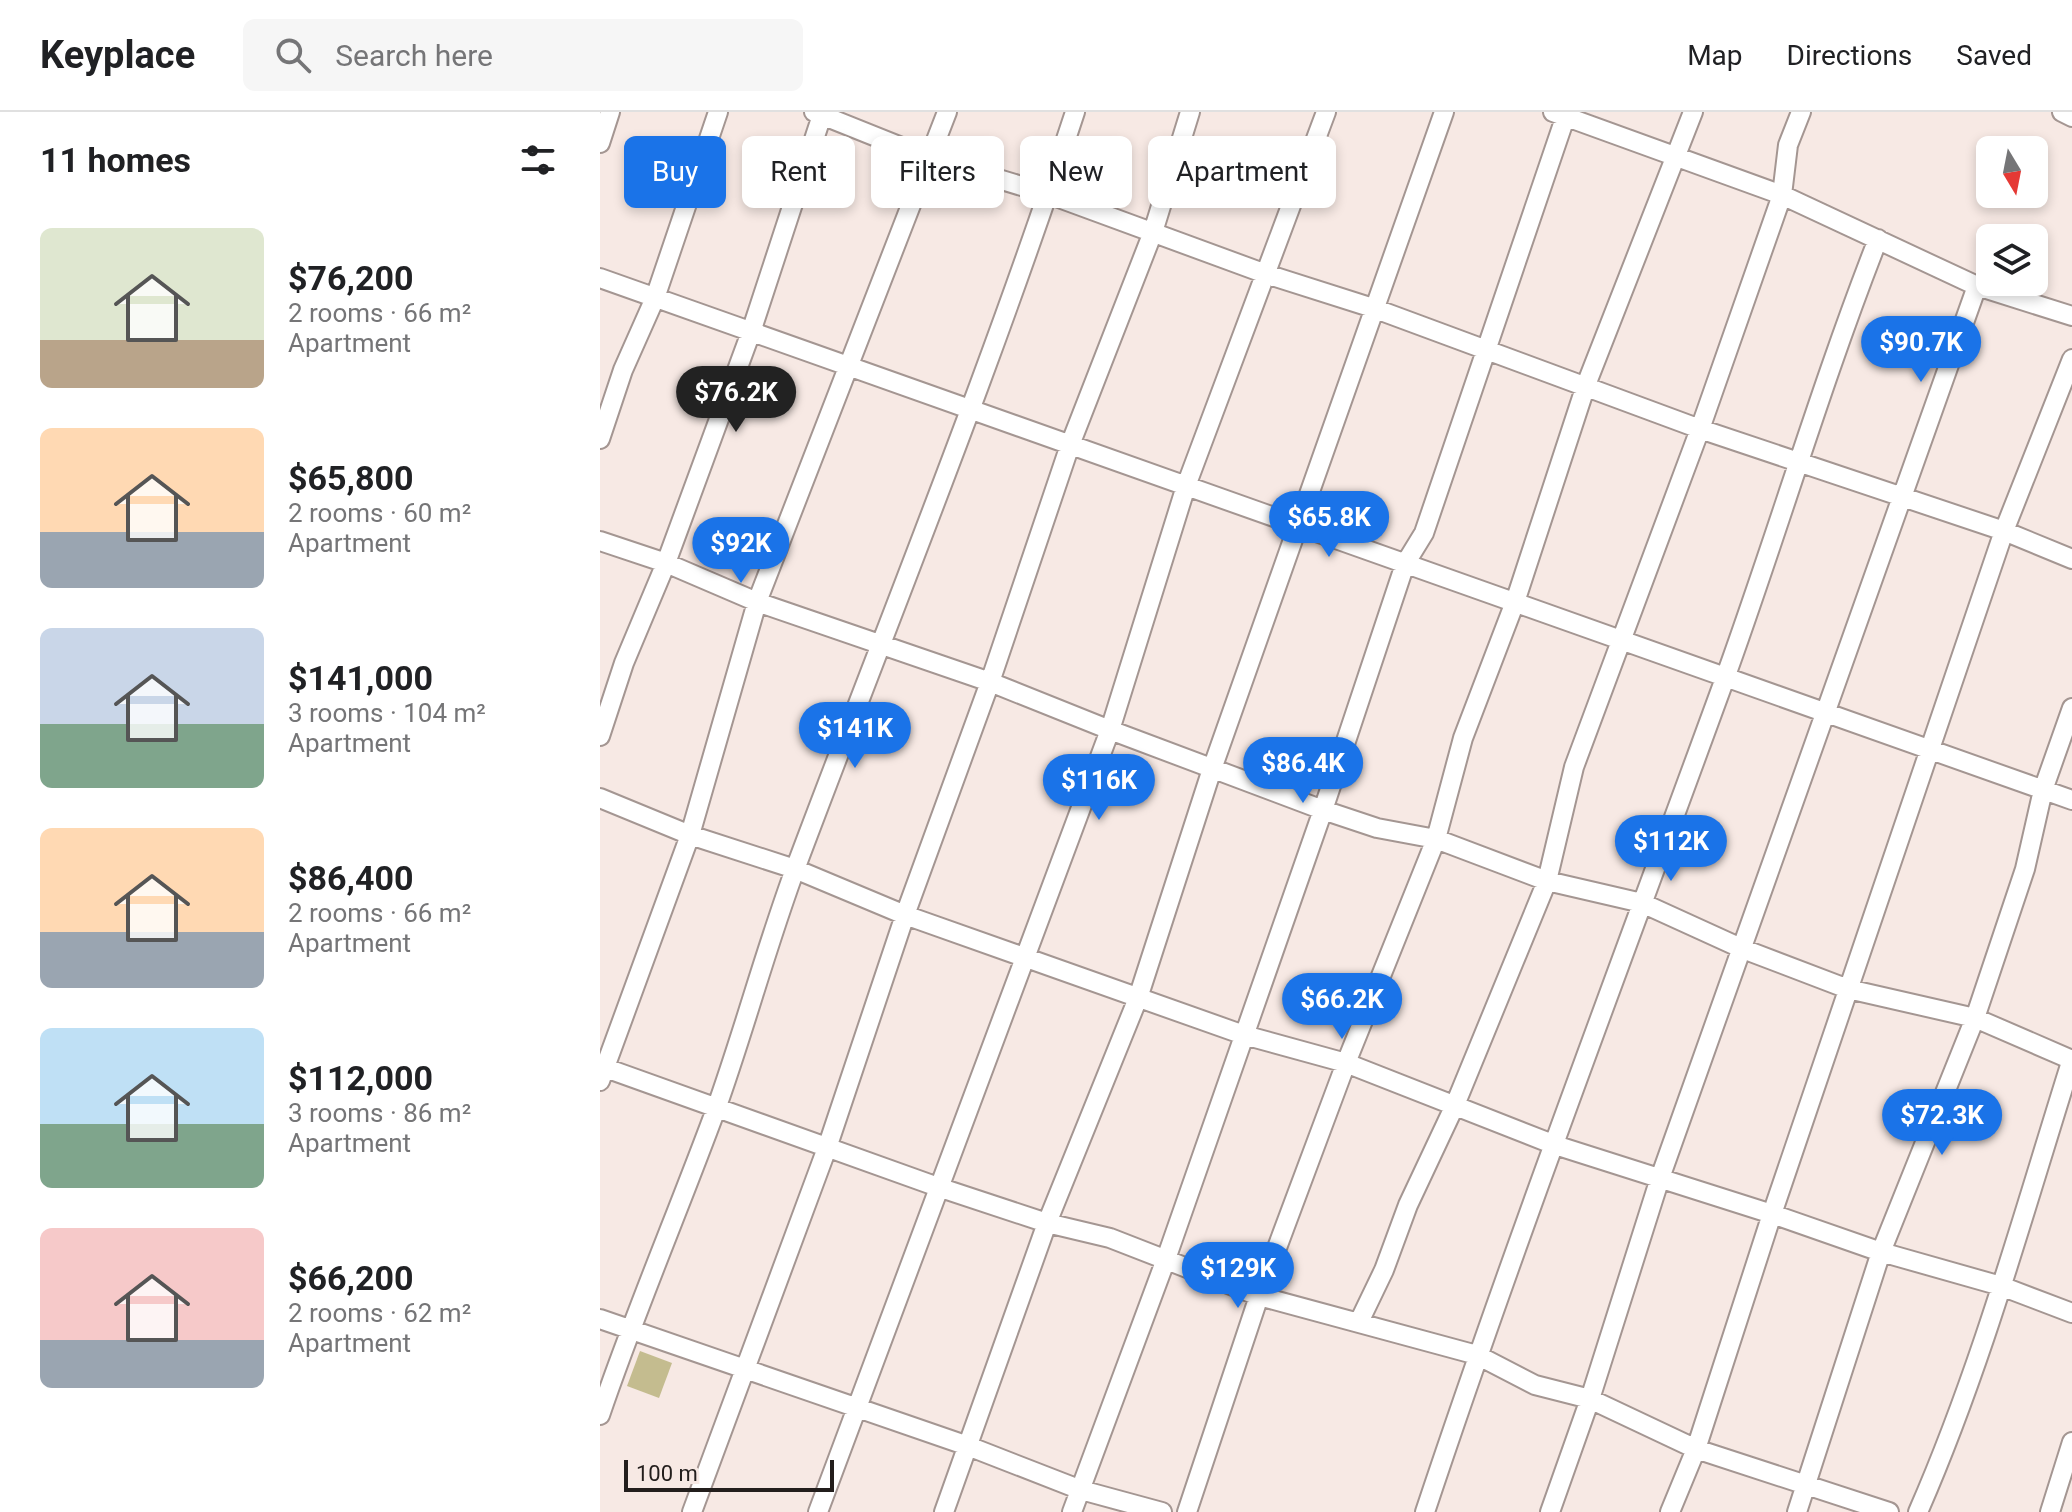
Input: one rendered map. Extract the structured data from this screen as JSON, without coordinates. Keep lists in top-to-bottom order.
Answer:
{
  "scale_bar": "100 m",
  "north": "bottom",
  "page": {
    "header": "Keyplace",
    "search": "Search here",
    "nav": ["Map", "Directions", "Saved"],
    "heading": "11 homes",
    "chip": [
      "Buy",
      "Rent",
      "Filters",
      "New",
      "Apartment"
    ],
    "list": [
      {
        "name": "$76,200",
        "note": "2 rooms · 66 m² · Apartment"
      },
      {
        "name": "$65,800",
        "note": "2 rooms · 60 m² · Apartment"
      },
      {
        "name": "$141,000",
        "note": "3 rooms · 104 m² · Apartment"
      },
      {
        "name": "$86,400",
        "note": "2 rooms · 66 m² · Apartment"
      },
      {
        "name": "$112,000",
        "note": "3 rooms · 86 m² · Apartment"
      },
      {
        "name": "$66,200",
        "note": "2 rooms · 62 m² · Apartment"
      }
    ],
    "price": [
      "$90.7K",
      "$76.2K",
      "$65.8K",
      "$92K",
      "$141K",
      "$86.4K",
      "$116K",
      "$112K",
      "$66.2K",
      "$72.3K",
      "$129K"
    ],
    "scale": "100 m"
  }
}
